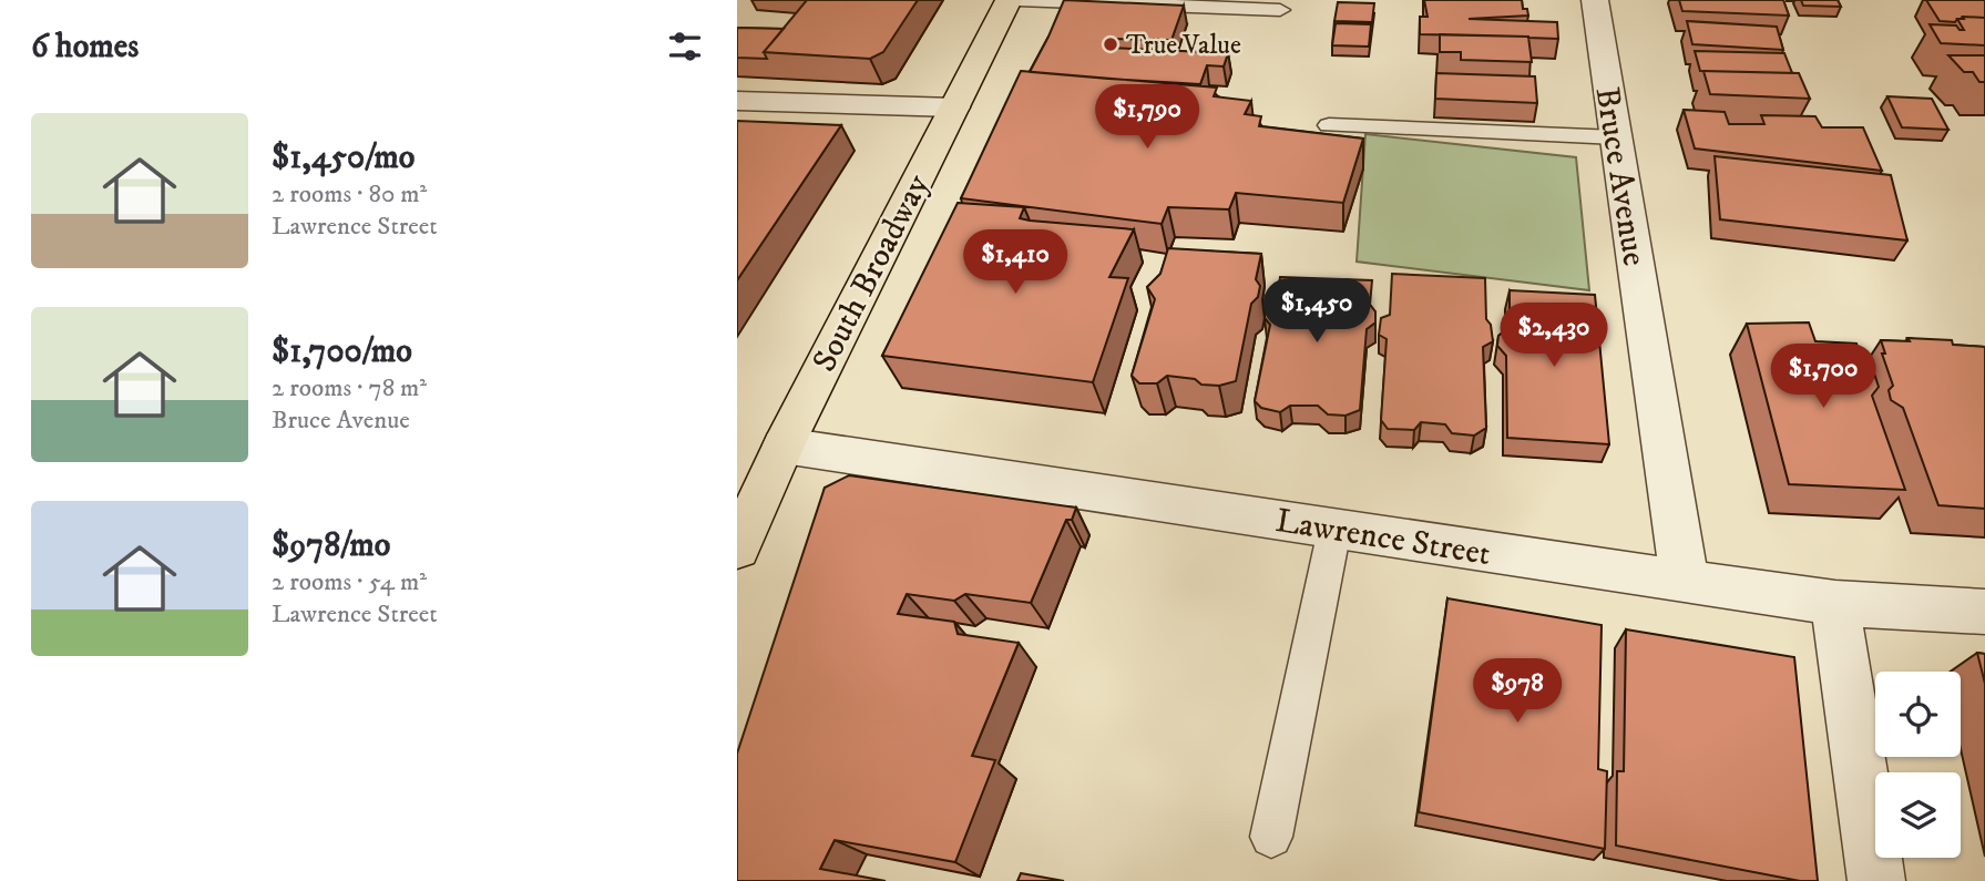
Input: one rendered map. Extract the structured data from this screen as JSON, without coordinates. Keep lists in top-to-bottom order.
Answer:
{
  "streets": {
    "main road": ["South Broadway"],
    "street": ["Bruce Avenue", "Lawrence Street"]
  },
  "crossings": [
    ["Bruce Avenue", "Lawrence Street"],
    ["South Broadway", "Lawrence Street"]
  ],
  "places": ["True Value"],
  "page": {
    "heading": "6 homes",
    "price": [
      "$1,790",
      "$1,410",
      "$1,450",
      "$2,430",
      "$1,700",
      "$978"
    ],
    "list": [
      {
        "name": "$1,450/mo",
        "note": "2 rooms · 80 m² · Lawrence Street"
      },
      {
        "name": "$1,700/mo",
        "note": "2 rooms · 78 m² · Bruce Avenue"
      },
      {
        "name": "$978/mo",
        "note": "2 rooms · 54 m² · Lawrence Street"
      }
    ]
  }
}
